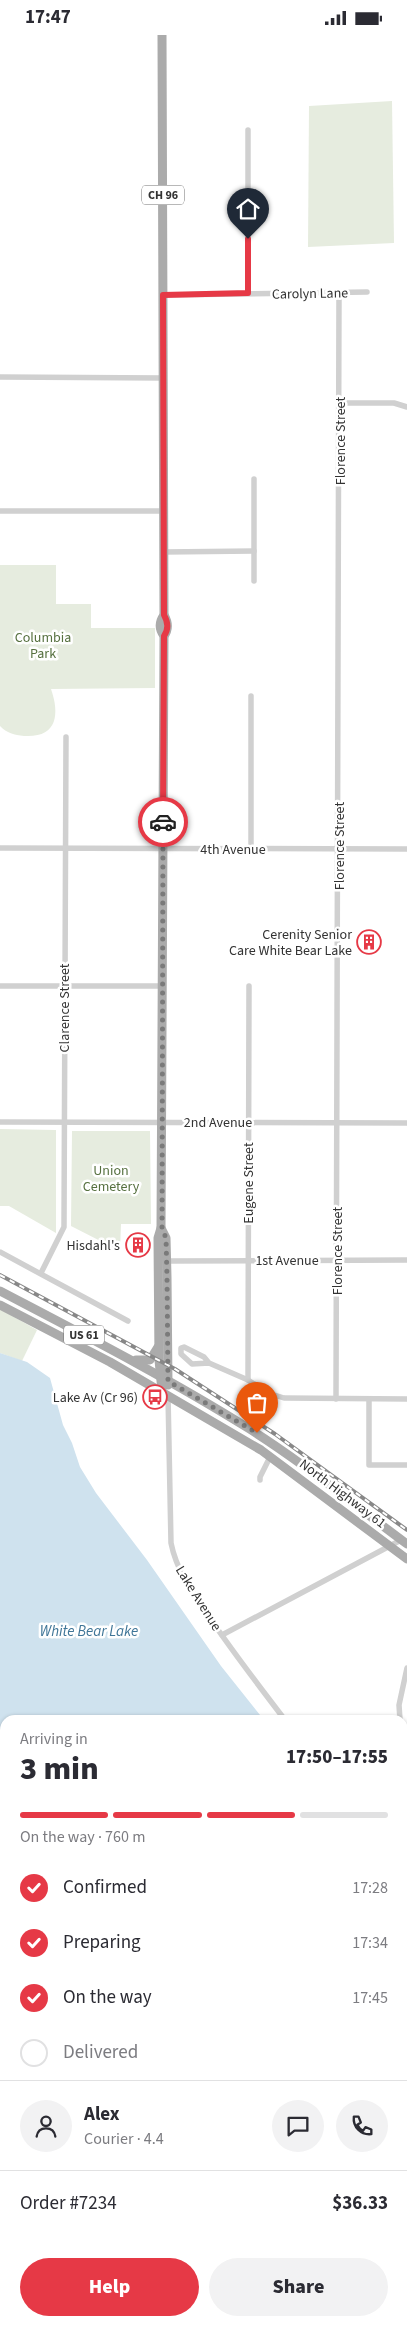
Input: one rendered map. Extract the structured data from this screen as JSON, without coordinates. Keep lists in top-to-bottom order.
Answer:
{
  "streets": {
    "main road": ["CH 96", "US 61", "North Highway 61"],
    "street": [
      "Carolyn Lane",
      "Florence Street",
      "4th Avenue",
      "Clarence Street",
      "2nd Avenue",
      "Eugene Street",
      "1st Avenue",
      "Lake Avenue"
    ]
  },
  "crossings": [
    ["CH 96", "Carolyn Lane"],
    ["CH 96", "4th Avenue"],
    ["CH 96", "2nd Avenue"],
    ["CH 96", "1st Avenue"],
    ["CH 96", "North Highway 61"],
    ["CH 96", "Lake Avenue"],
    ["Carolyn Lane", "Florence Street"],
    ["Florence Street", "4th Avenue"],
    ["Florence Street", "2nd Avenue"],
    ["Florence Street", "1st Avenue"],
    ["4th Avenue", "Clarence Street"],
    ["Clarence Street", "2nd Avenue"],
    ["2nd Avenue", "Eugene Street"],
    ["Eugene Street", "1st Avenue"],
    ["North Highway 61", "Lake Avenue"]
  ],
  "water": ["White Bear Lake"],
  "parks": ["Columbia Park", "Union Cemetery"],
  "places": {
    "building": ["Cerenity Senior Care White Bear Lake", "Hisdahl's"],
    "bus stop": ["Lake Av (Cr 96)"]
  },
  "page": {
    "status": "17:47",
    "heading": ["3 min", "Arriving in", "17:50–17:55"],
    "panel": [
      "Alex",
      "Courier · 4.4",
      "Order #7234",
      "$36.33"
    ],
    "bar": "On the way · 760 m",
    "list": [
      ["Confirmed", "17:28"],
      ["Preparing", "17:34"],
      ["On the way", "17:45"],
      "Delivered"
    ],
    "buttons": ["Help", "Share"]
  }
}
